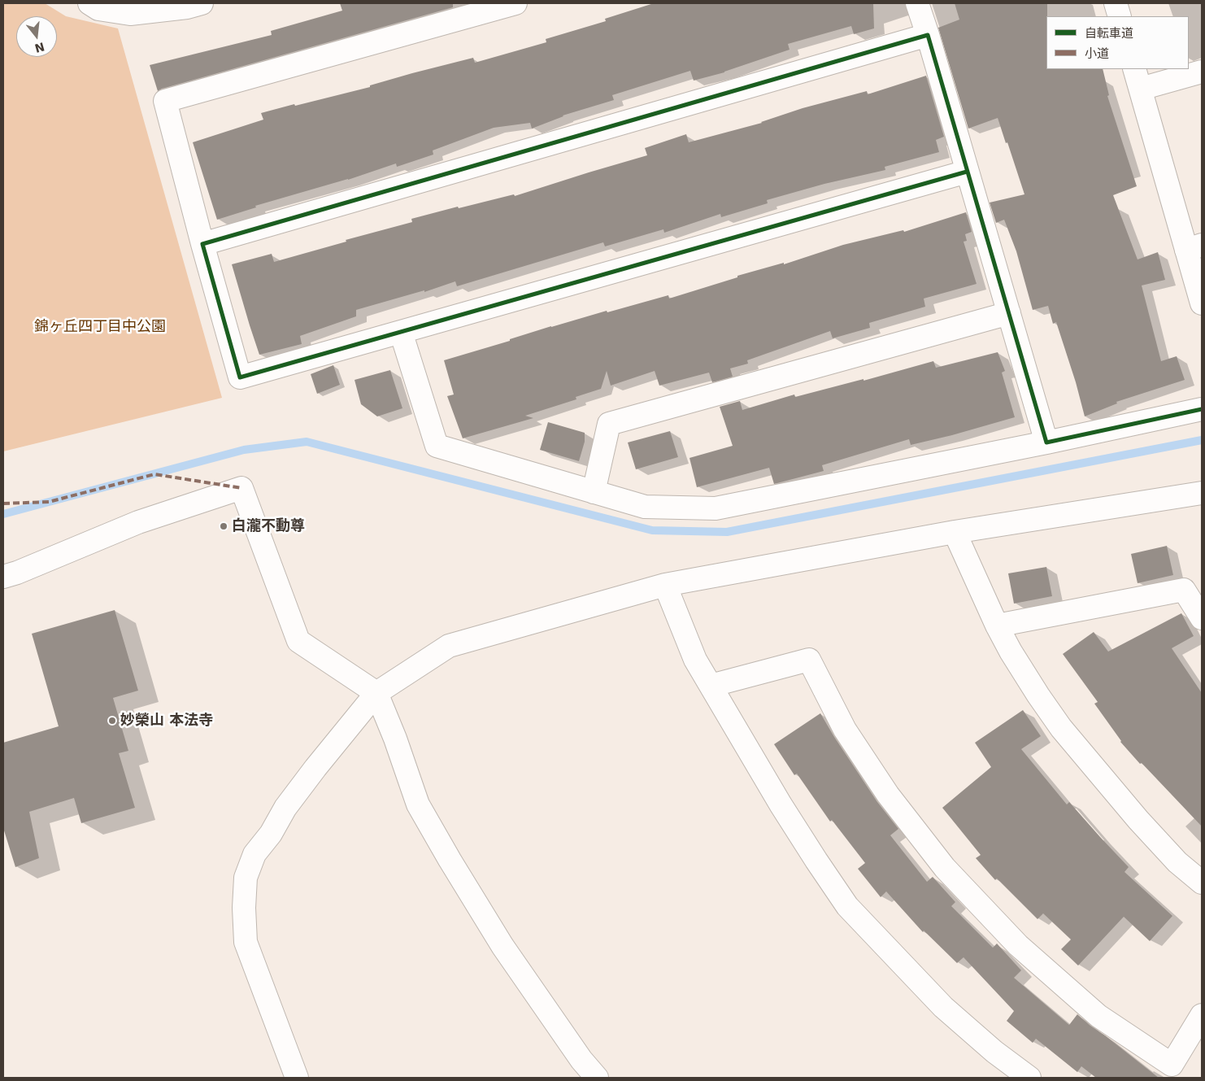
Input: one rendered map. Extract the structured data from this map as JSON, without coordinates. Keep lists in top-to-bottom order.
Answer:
{
  "parks": ["錦ヶ丘四丁目中公園"],
  "places": ["白瀧不動尊", "妙榮山 本法寺"],
  "legend": ["自転車道", "小道"],
  "north": "bottom"
}
